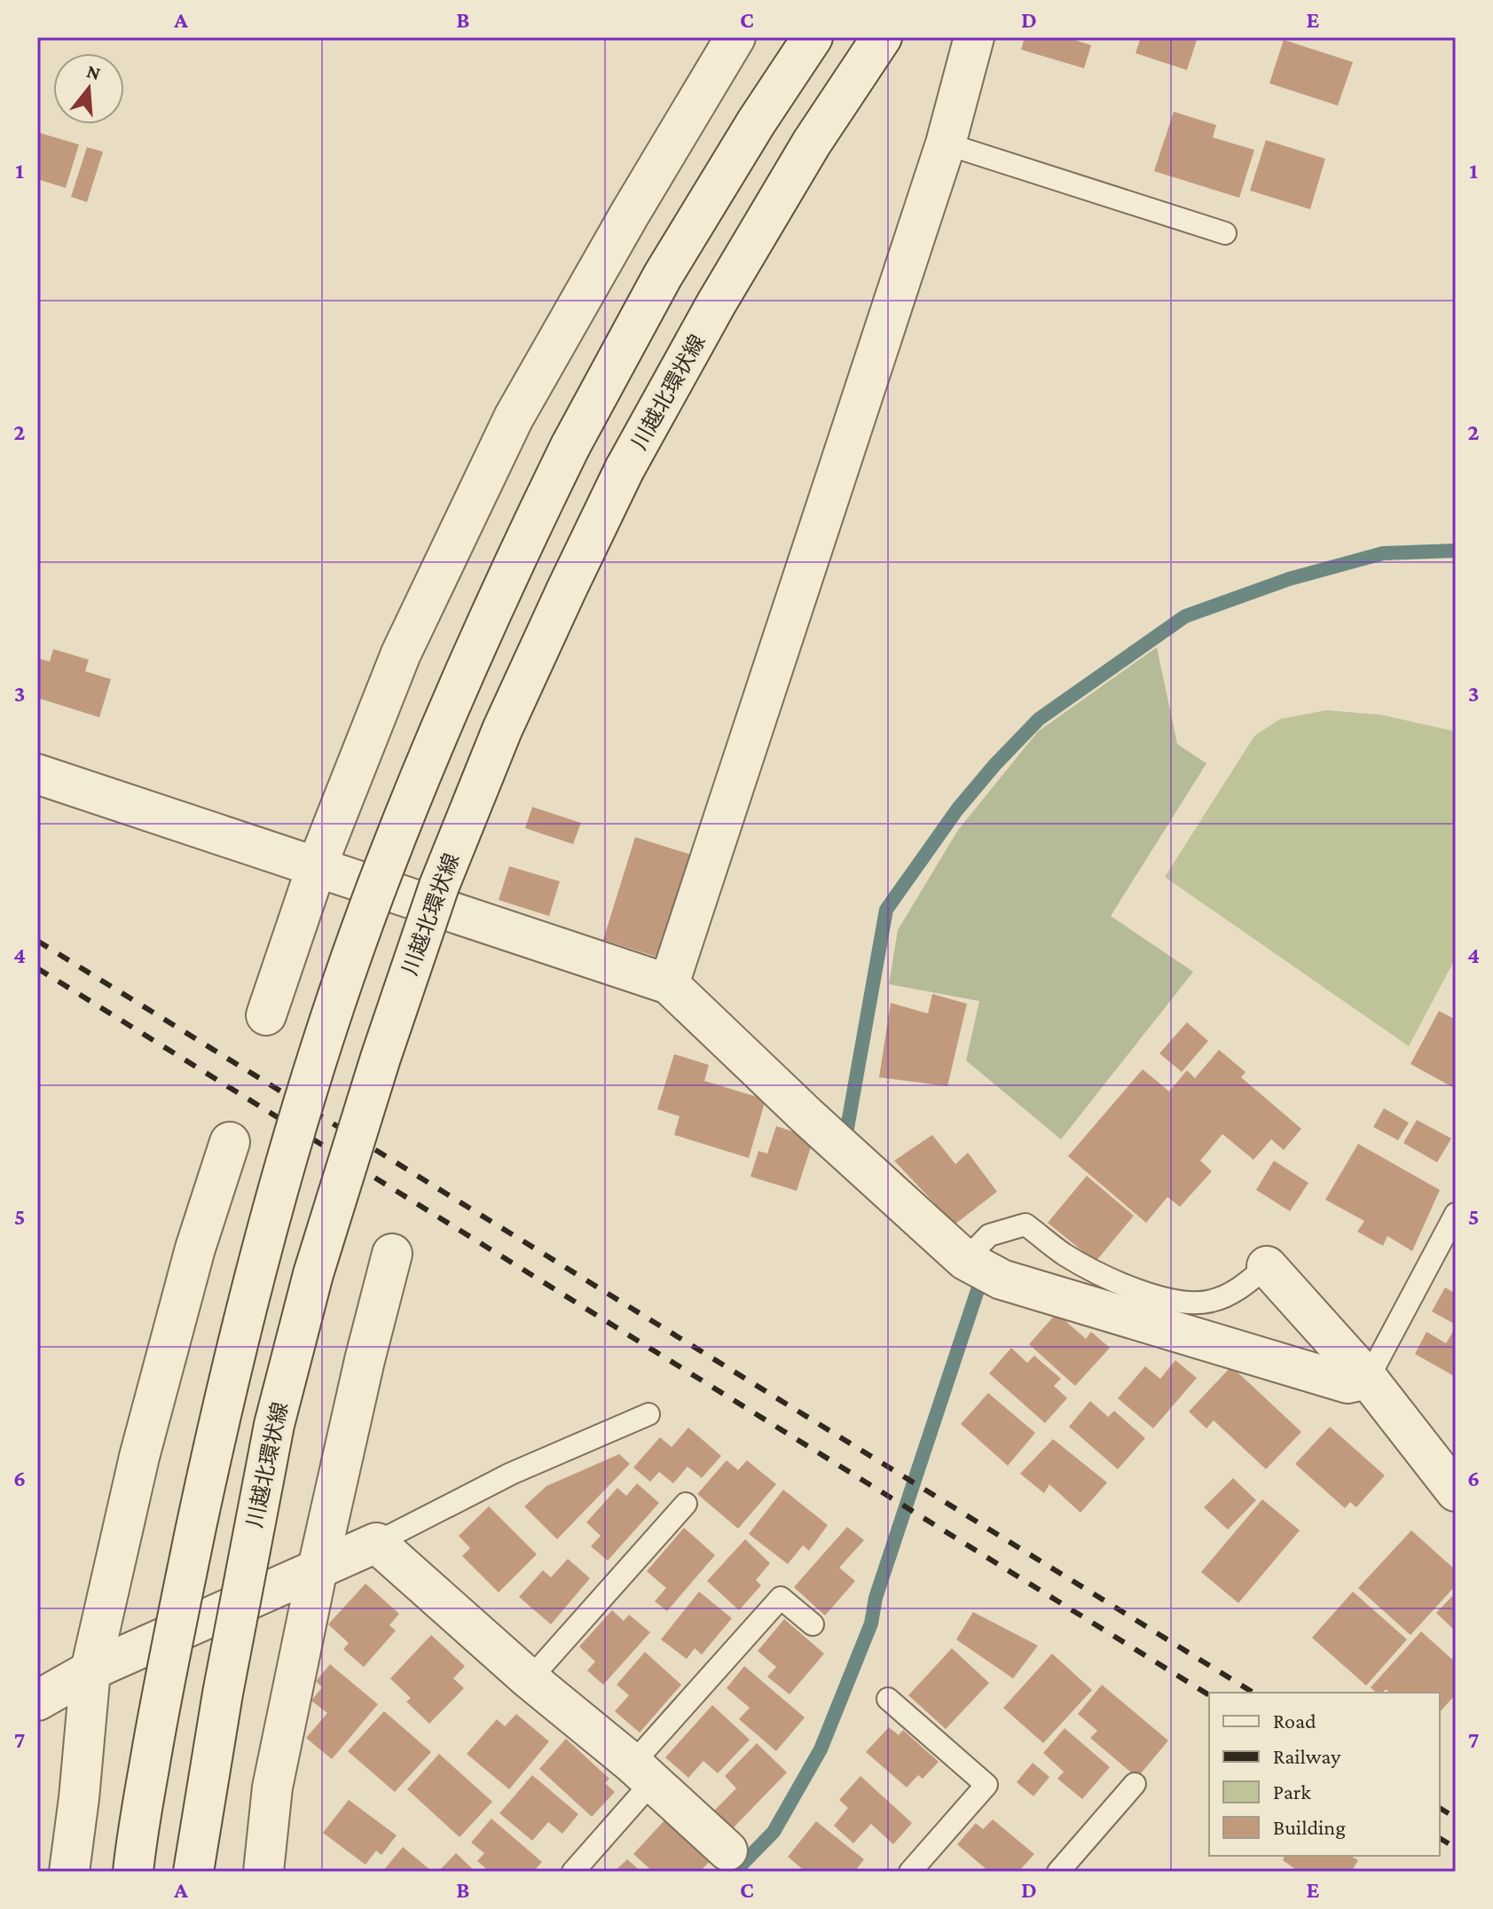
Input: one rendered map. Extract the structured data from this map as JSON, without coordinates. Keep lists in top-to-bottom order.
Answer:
{
  "streets": {
    "street": ["川越北環状線"]
  },
  "legend": [
    "Road",
    "Railway",
    "Park",
    "Building"
  ],
  "north": "top",
  "grid": {
    "columns": [
      "A",
      "B",
      "C",
      "D",
      "E"
    ],
    "rows": [
      "1",
      "2",
      "3",
      "4",
      "5",
      "6",
      "7"
    ]
  }
}
